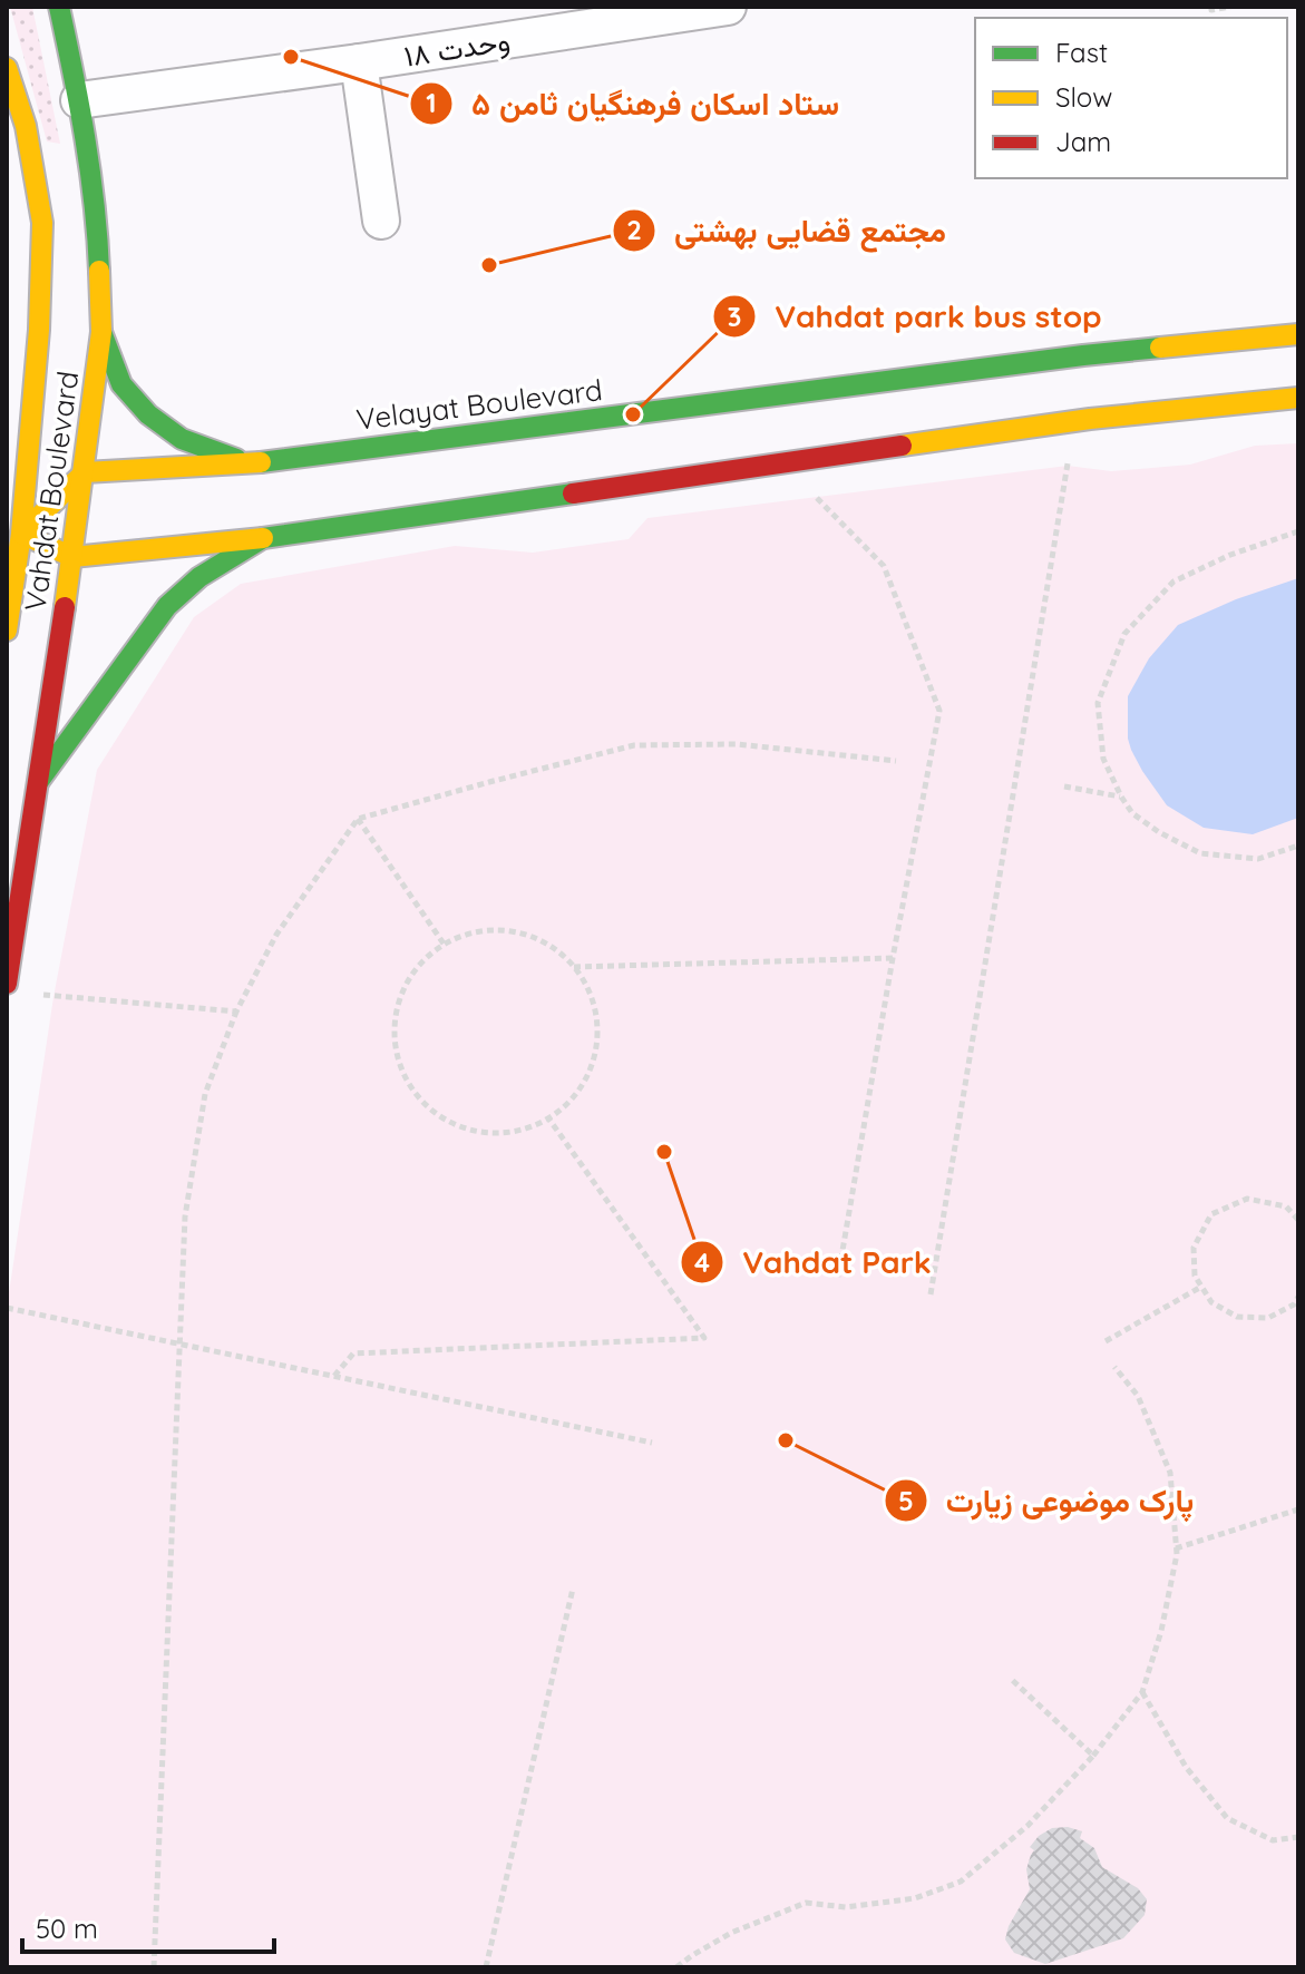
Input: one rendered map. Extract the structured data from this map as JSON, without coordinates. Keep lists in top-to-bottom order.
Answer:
{
  "streets": {
    "main road": ["Velayat Boulevard", "Vahdat Boulevard"],
    "street": ["وحدت ۱۸"]
  },
  "crossings": [
    ["وحدت ۱۸", "Vahdat Boulevard"],
    ["Velayat Boulevard", "Vahdat Boulevard"]
  ],
  "places": [
    "ستاد اسکان فرهنگیان ثامن ۵",
    "مجتمع قضایی بهشتی",
    "Vahdat park bus stop",
    "Vahdat Park",
    "پارک موضوعی زیارت"
  ],
  "legend": ["Fast", "Slow", "Jam"],
  "scale_bar": "50 m"
}
